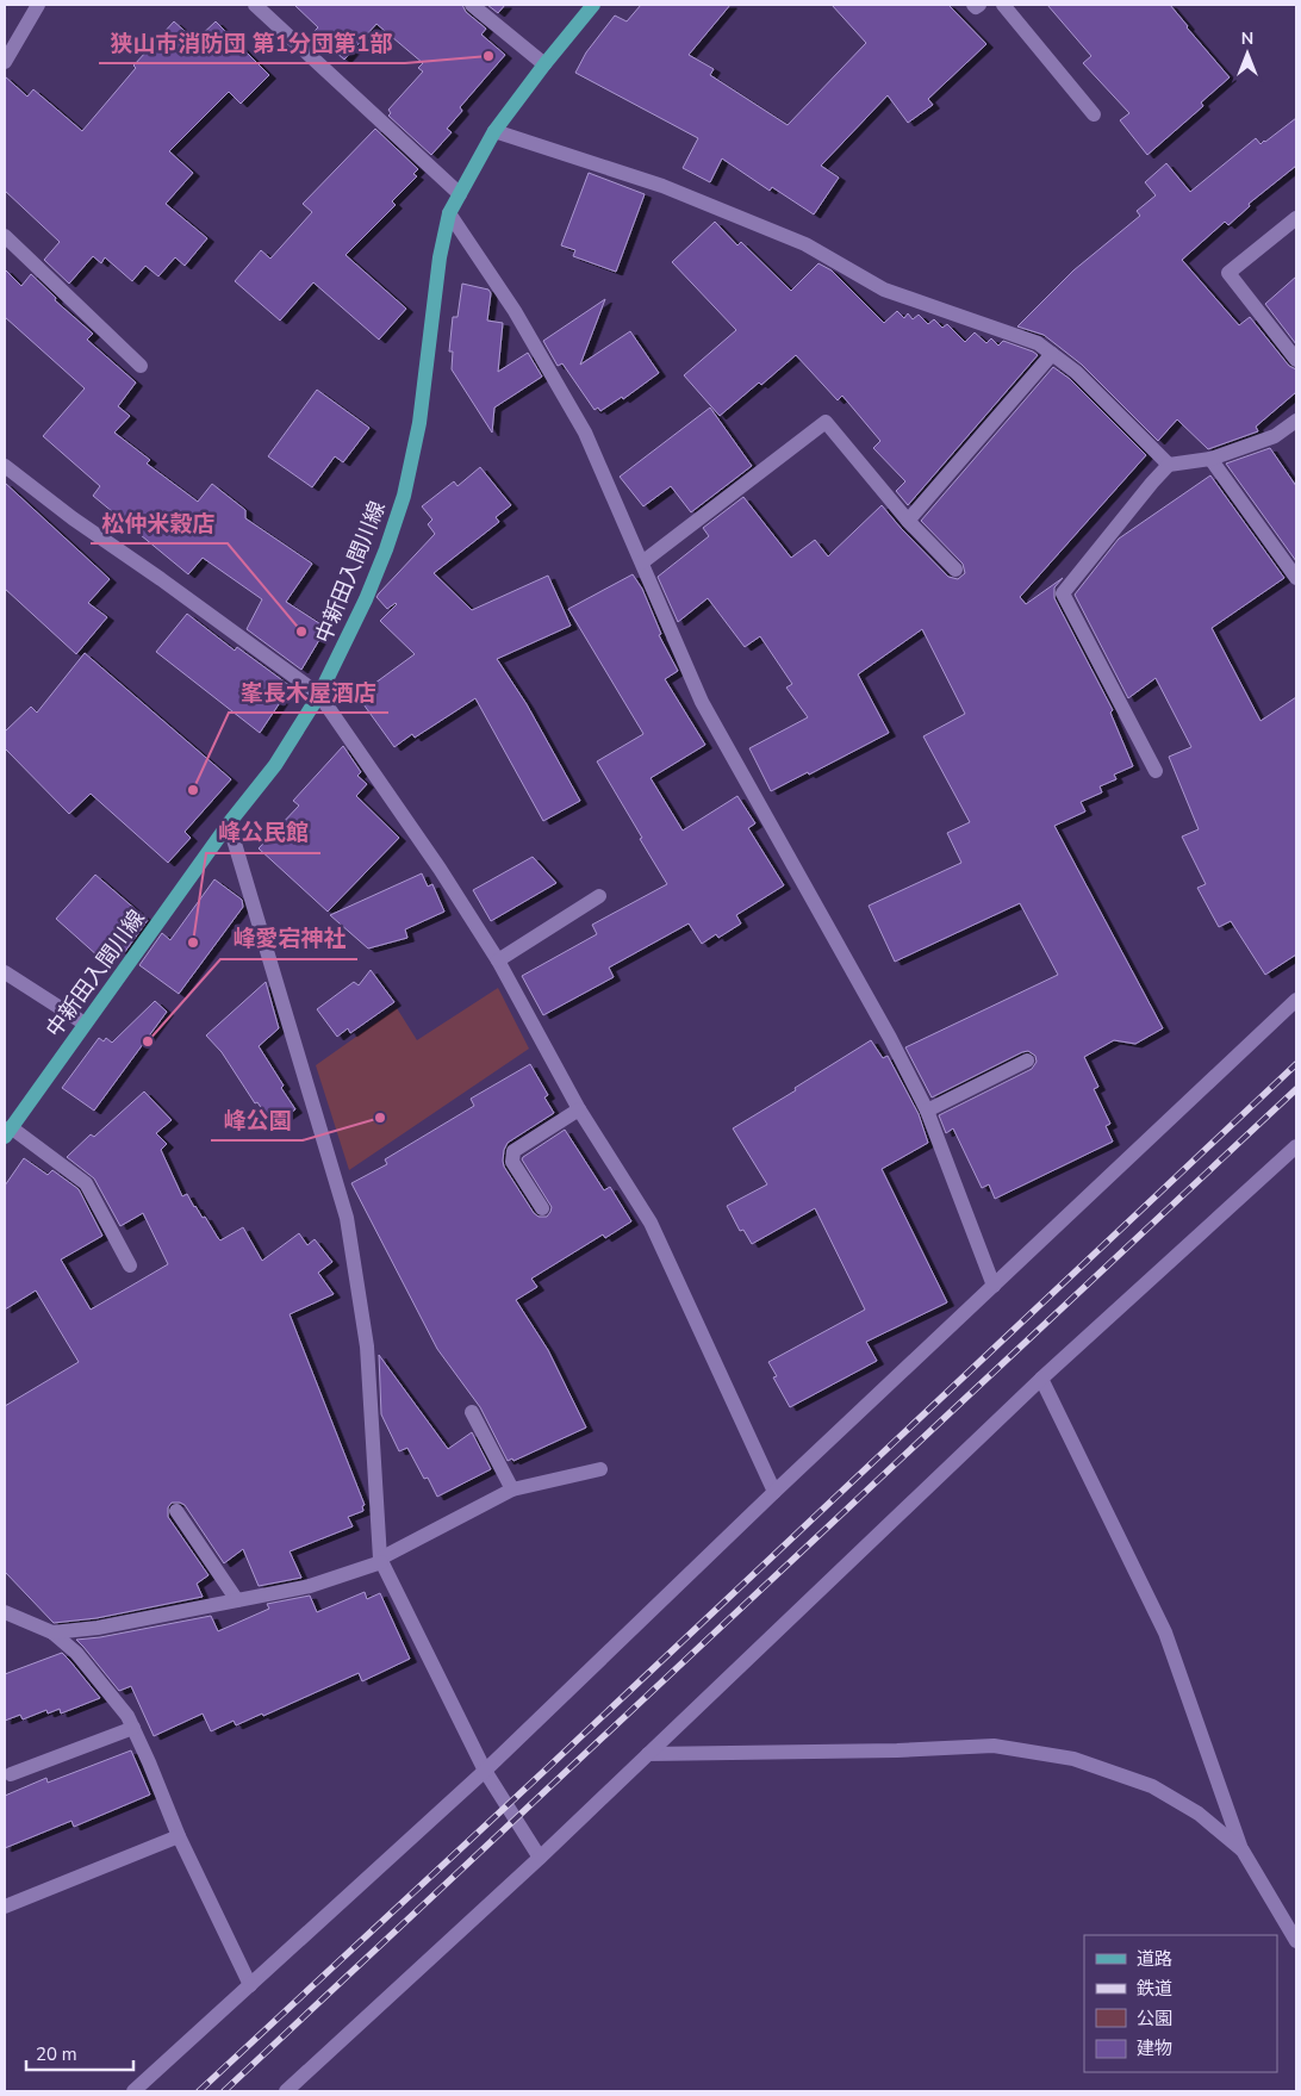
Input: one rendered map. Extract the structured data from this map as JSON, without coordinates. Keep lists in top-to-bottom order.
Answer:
{
  "streets": {
    "main road": ["中新田入間川線"]
  },
  "places": [
    "狭山市消防団 第1分団第1部",
    "松仲米穀店",
    "峯長木屋酒店",
    "峰公民館",
    "峰愛宕神社",
    "峰公園"
  ],
  "legend": [
    "道路",
    "鉄道",
    "公園",
    "建物"
  ],
  "scale_bar": "20 m",
  "north": "top"
}
